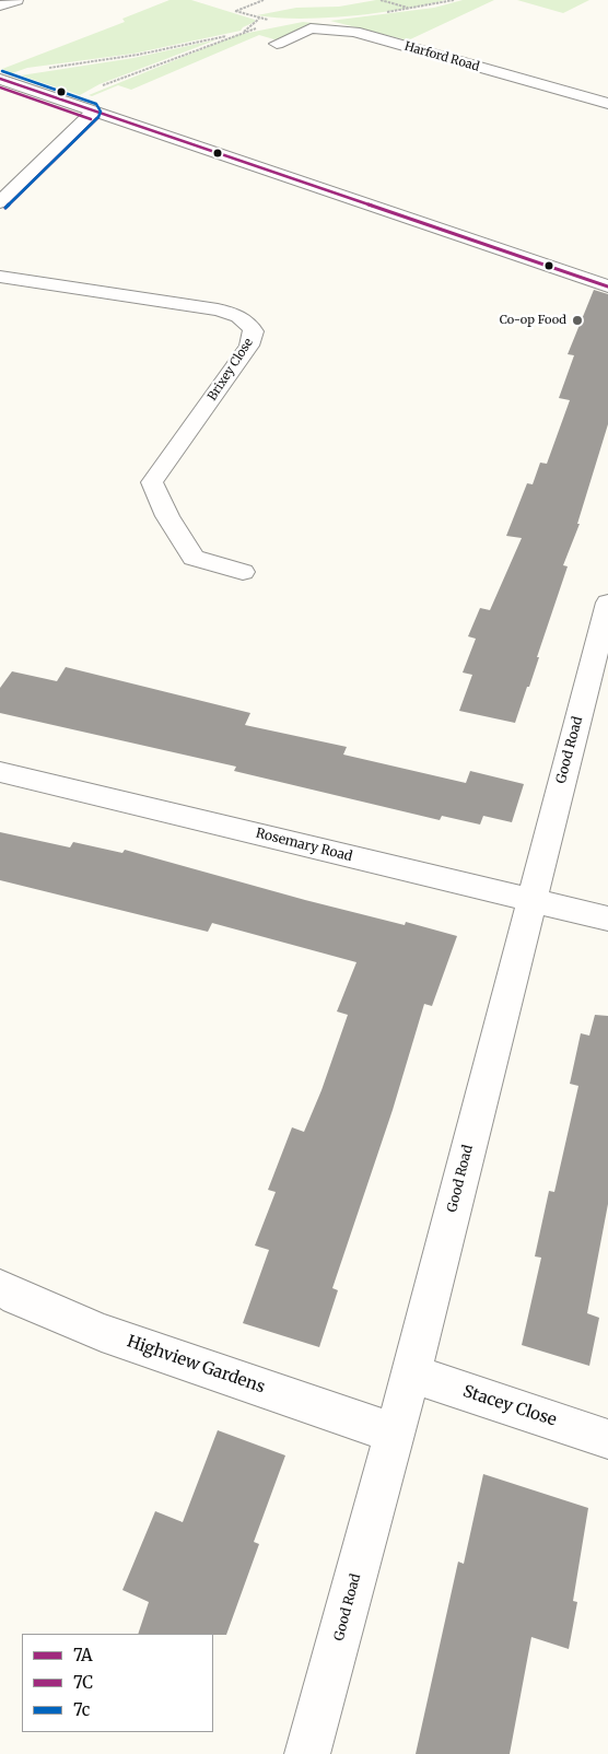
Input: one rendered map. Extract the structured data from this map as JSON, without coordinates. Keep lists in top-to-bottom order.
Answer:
{
  "streets": {
    "street": [
      "Harford Road",
      "Brixey Close",
      "Good Road",
      "Rosemary Road",
      "Highview Gardens",
      "Stacey Close"
    ]
  },
  "crossings": [
    ["Good Road", "Rosemary Road"],
    ["Good Road", "Highview Gardens"],
    ["Good Road", "Stacey Close"]
  ],
  "places": ["Co-op Food"],
  "lines": ["transit line 7c", "transit line 7A", "transit line 7C"],
  "legend": ["7A", "7C", "7c"]
}
